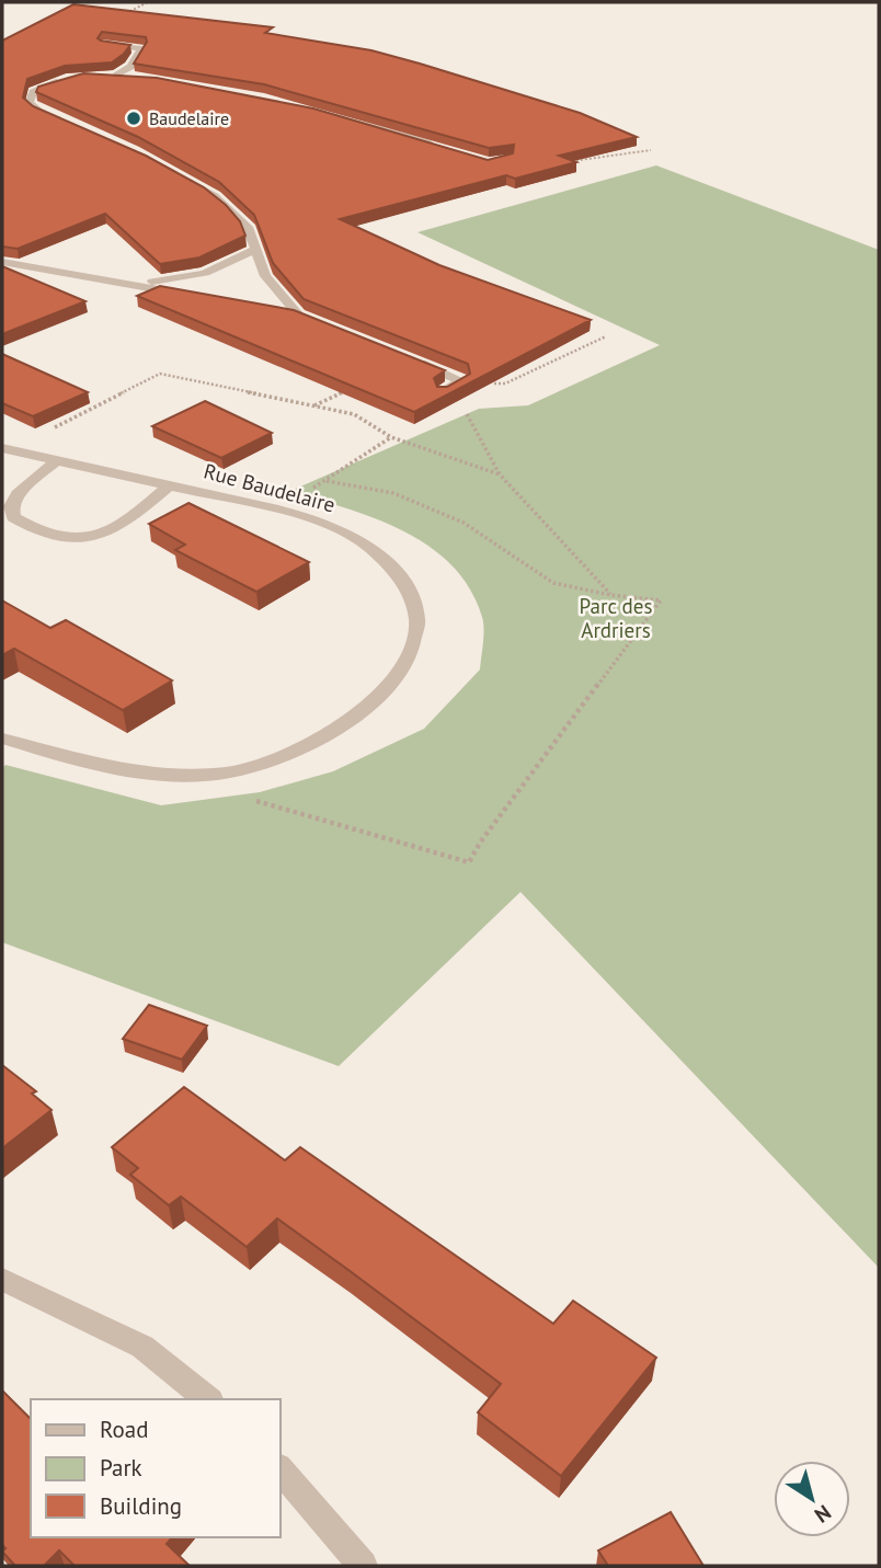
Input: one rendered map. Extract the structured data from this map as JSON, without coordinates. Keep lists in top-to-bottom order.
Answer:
{
  "streets": {
    "street": ["Rue Baudelaire"]
  },
  "parks": ["Parc des Ardriers"],
  "places": ["Baudelaire"],
  "legend": ["Road", "Park", "Building"],
  "north": "bottom right"
}
